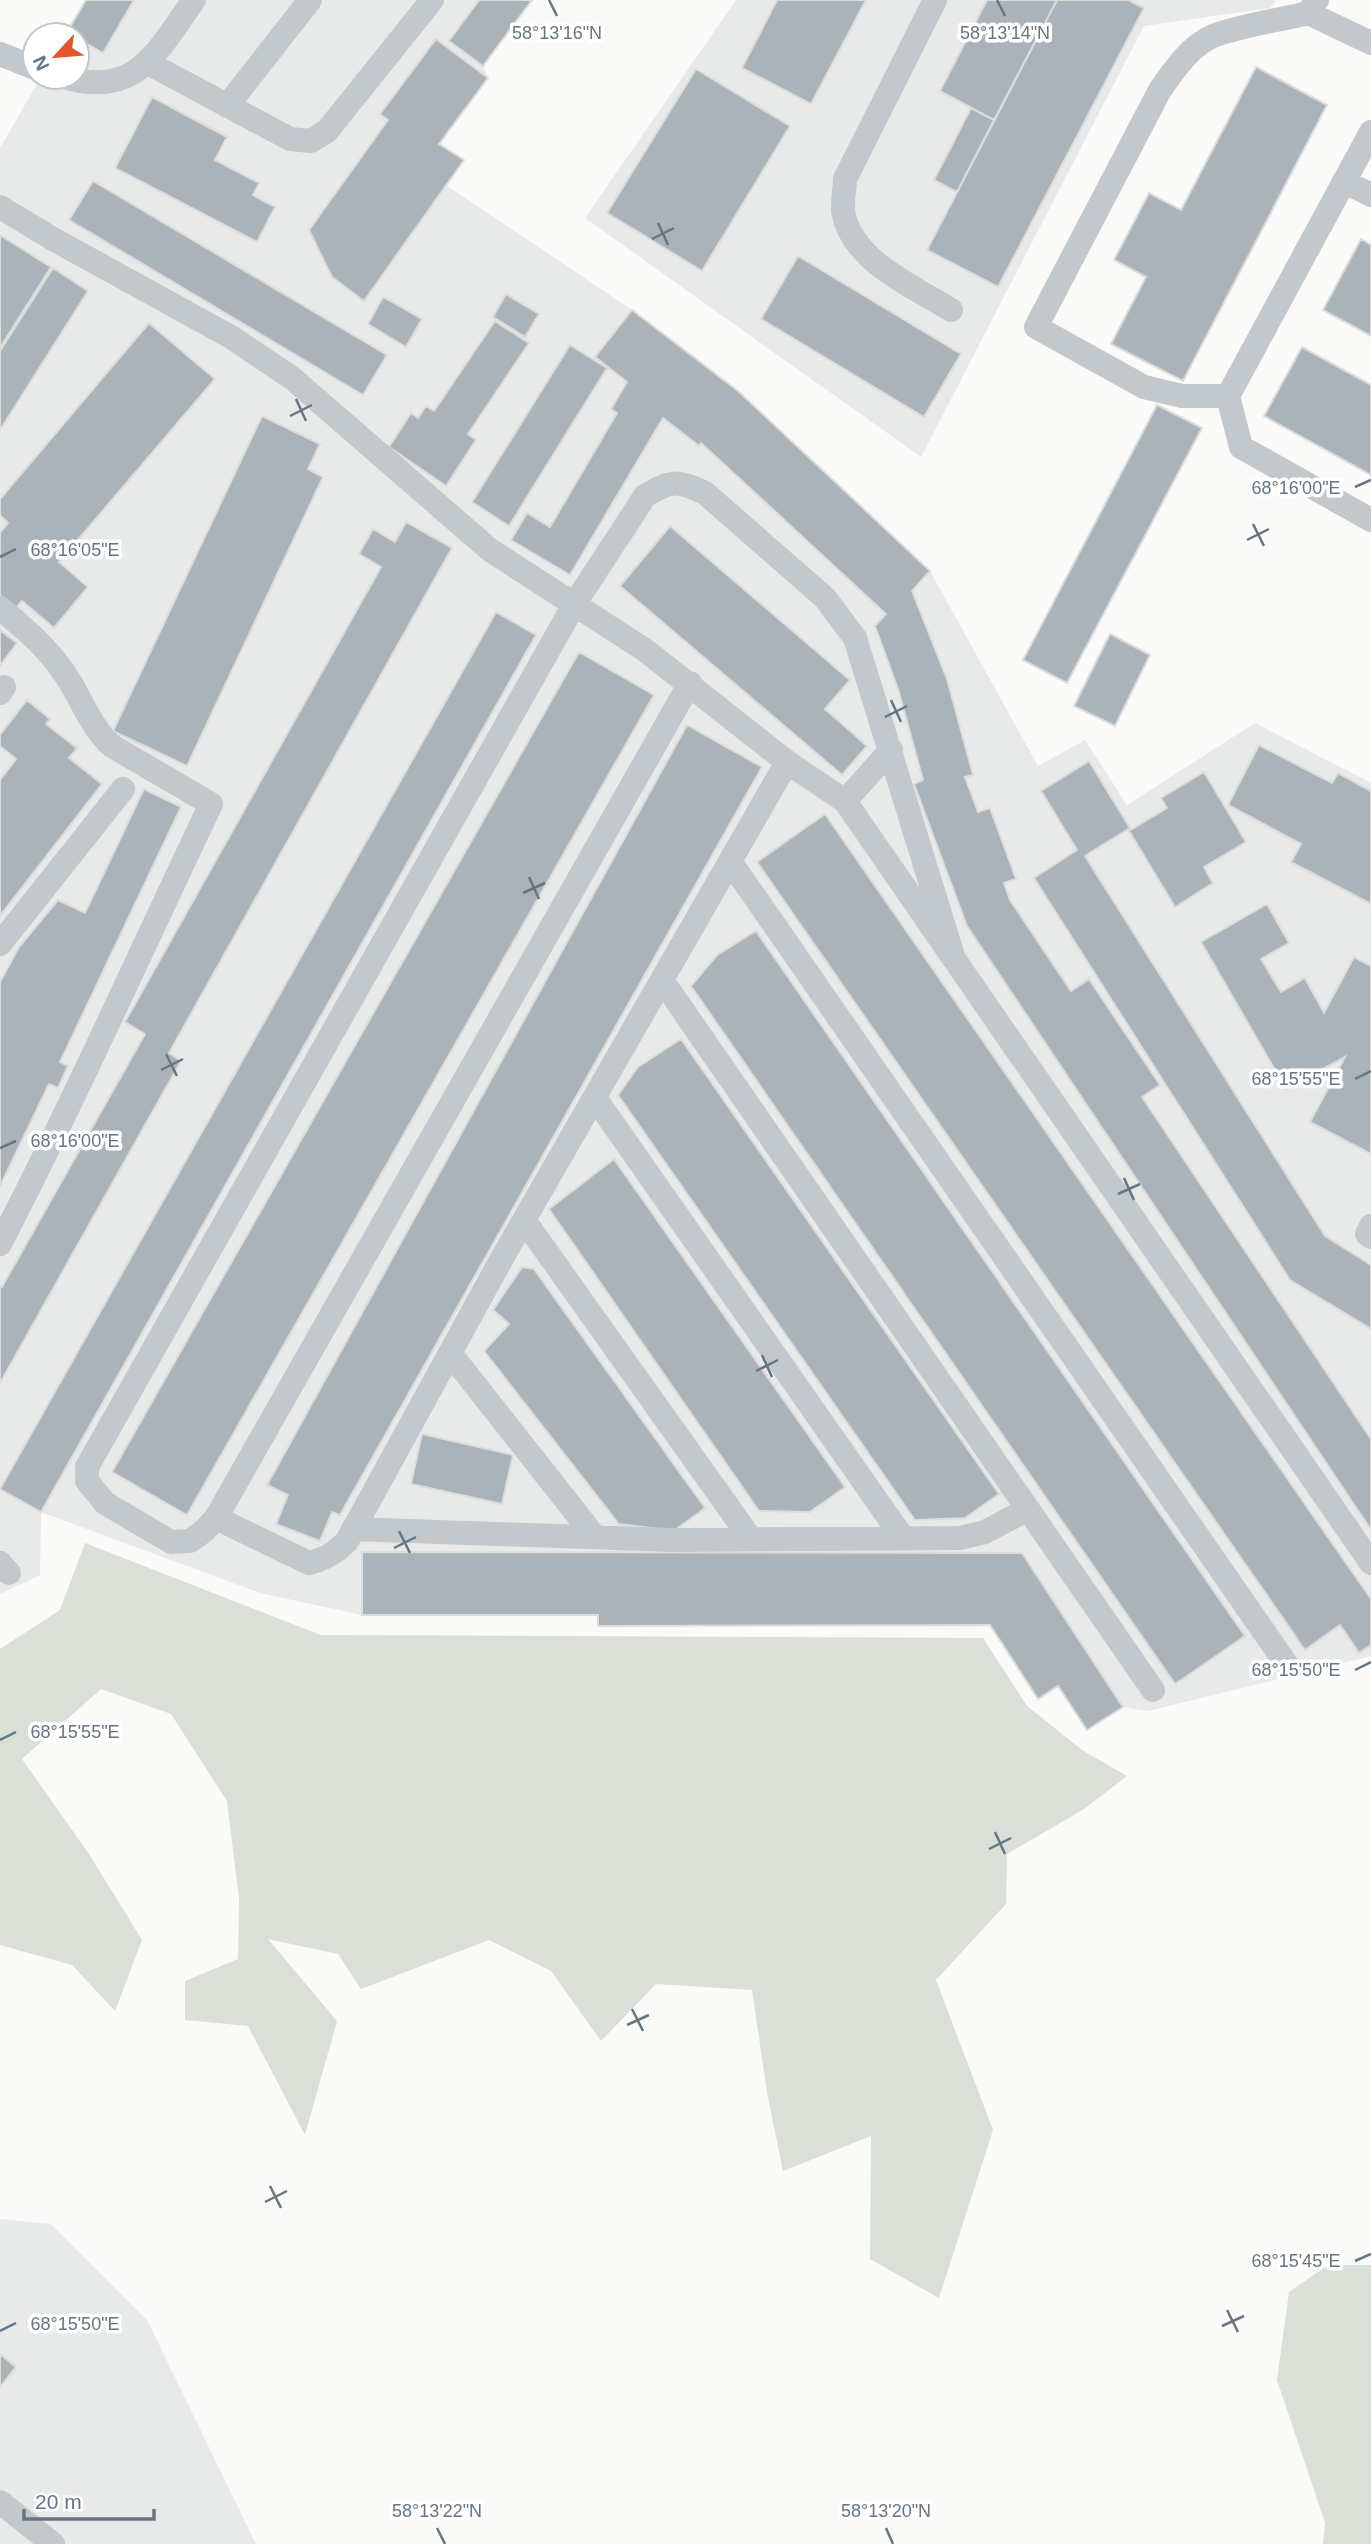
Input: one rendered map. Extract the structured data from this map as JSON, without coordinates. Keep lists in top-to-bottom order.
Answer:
{
  "scale_bar": "20 m",
  "north": "bottom left",
  "coordinates": [
    "58°13'16\"N",
    "58°13'14\"N",
    "68°16'00\"E",
    "68°16'05\"E",
    "68°15'55\"E",
    "68°15'50\"E",
    "68°15'45\"E",
    "58°13'22\"N",
    "58°13'20\"N"
  ]
}
